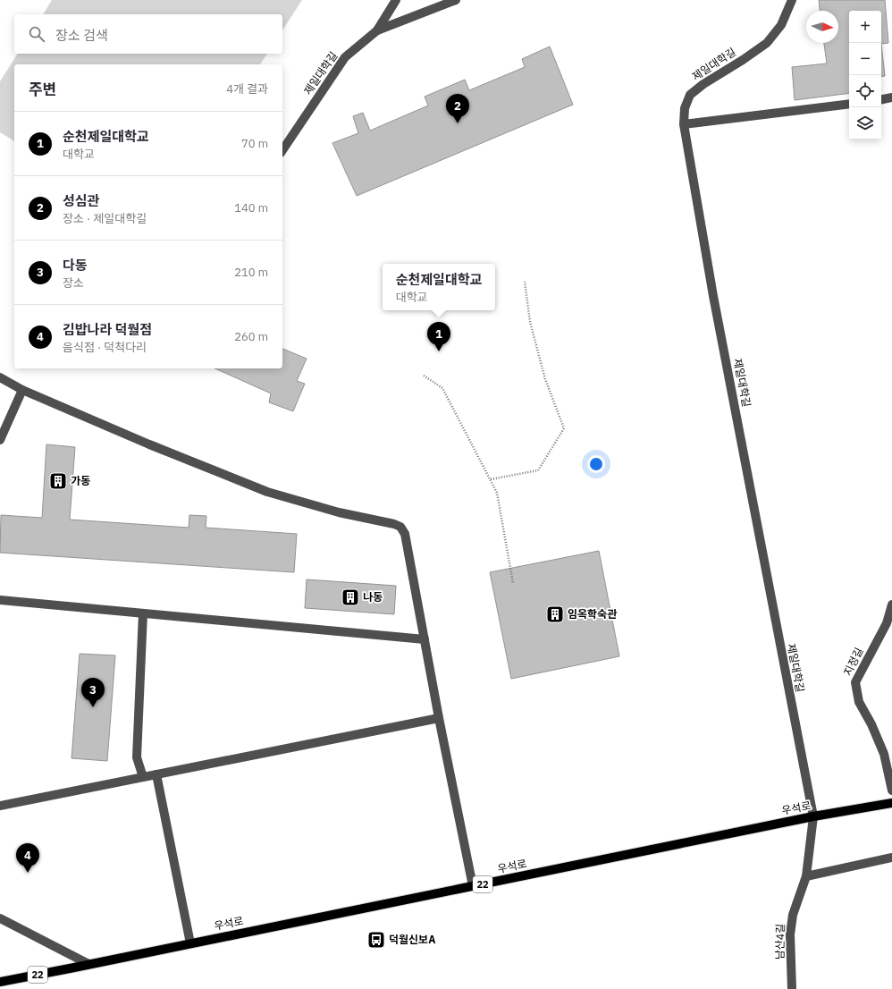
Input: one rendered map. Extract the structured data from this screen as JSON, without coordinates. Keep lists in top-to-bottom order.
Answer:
{
  "streets": {
    "main road": ["우석로", "22"],
    "street": ["제일대학길", "지정길", "남산4길"]
  },
  "crossings": [
    ["제일대학길", "우석로"],
    ["제일대학길", "남산4길"]
  ],
  "places": {
    "building": ["가동", "나동", "임옥학숙관"],
    "bus stop": ["덕월신보A"]
  },
  "north": "right",
  "page": {
    "map_buttons": ["+", "−"],
    "search": "장소 검색",
    "heading": ["주변", "4개 결과"],
    "pins": [
      "2",
      "1",
      "3",
      "4"
    ],
    "list": [
      {
        "mark": "1",
        "name": "순천제일대학교",
        "note": "대학교",
        "value": "70 m"
      },
      {
        "mark": "2",
        "name": "성심관",
        "note": "장소 · 제일대학길",
        "value": "140 m"
      },
      {
        "mark": "3",
        "name": "다동",
        "note": "장소",
        "value": "210 m"
      },
      {
        "mark": "4",
        "name": "김밥나라 덕월점",
        "note": "음식점 · 덕척다리",
        "value": "260 m"
      }
    ],
    "popup": ["순천제일대학교", "대학교"]
  }
}
